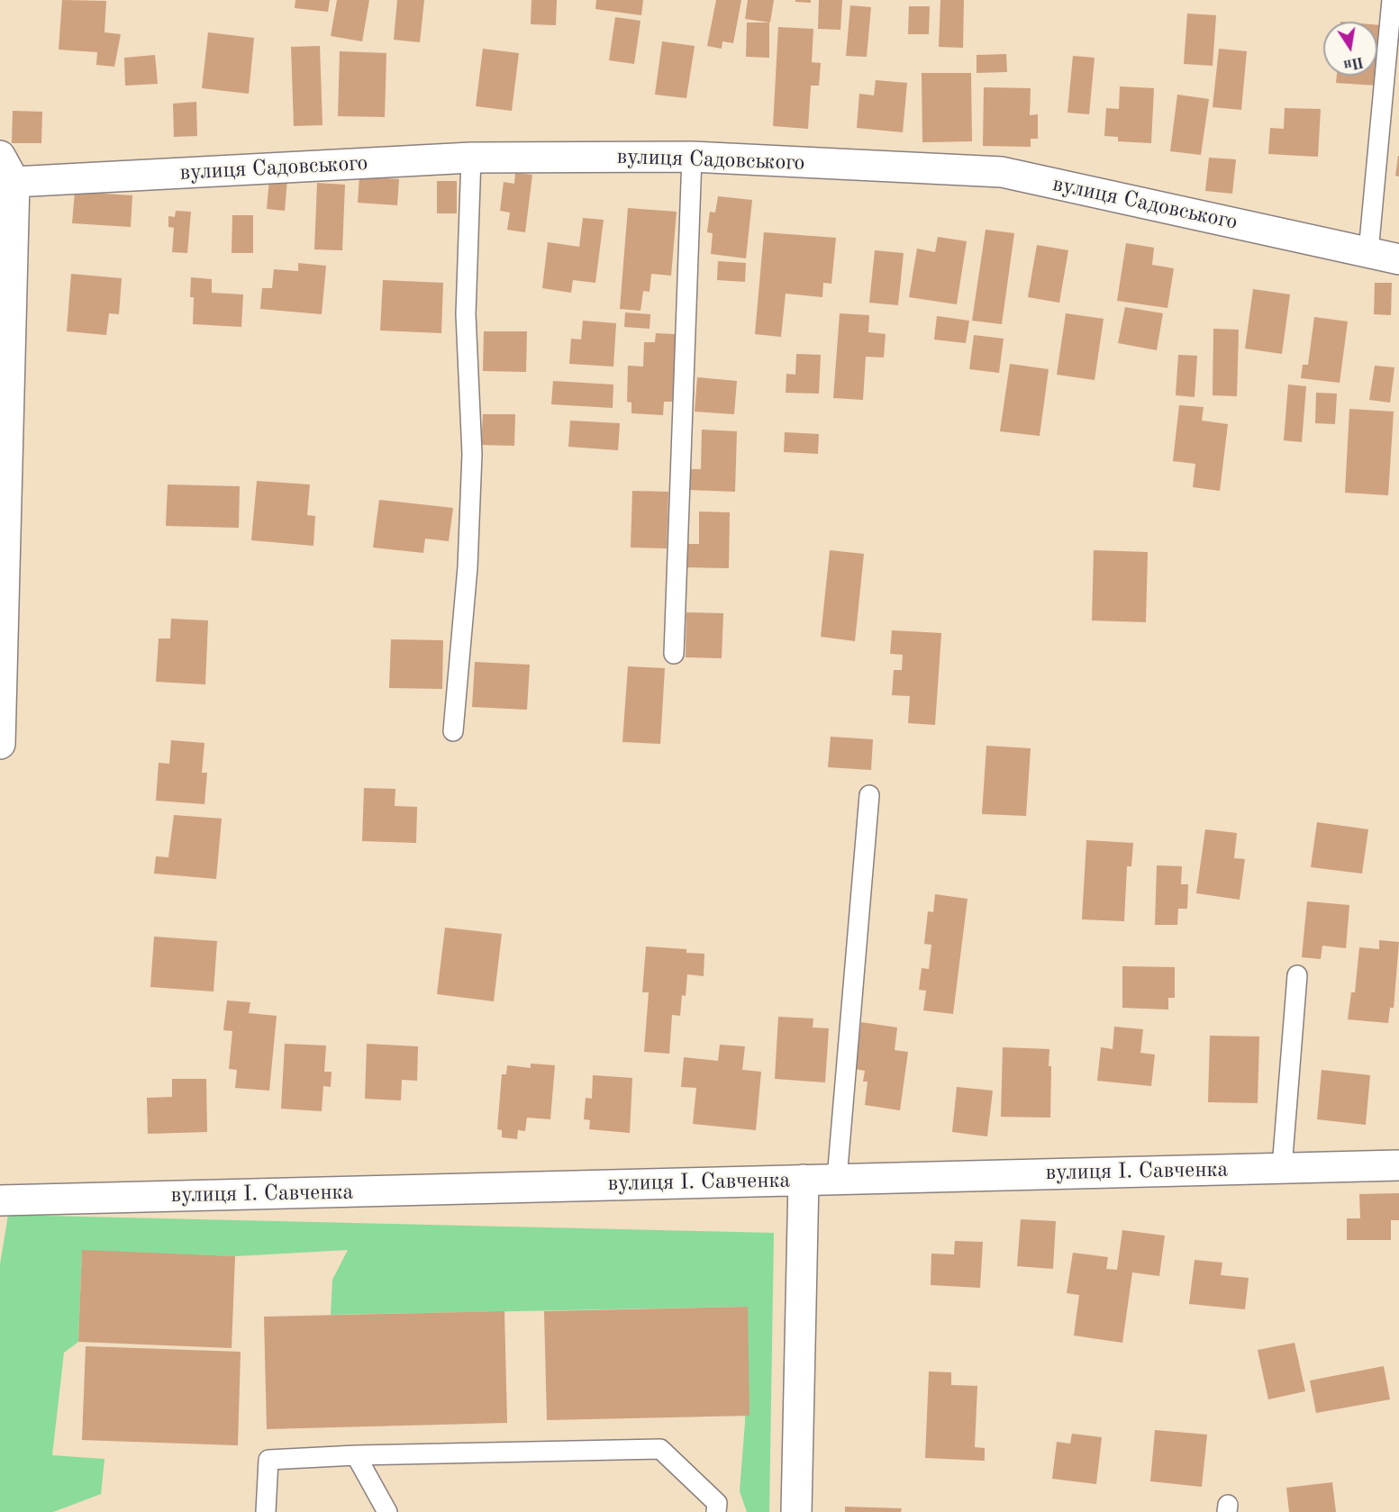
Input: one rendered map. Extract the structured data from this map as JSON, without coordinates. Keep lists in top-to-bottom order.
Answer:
{
  "streets": {
    "street": ["вулиця Садовського", "вулиця І. Савченка"]
  },
  "north": "bottom"
}
